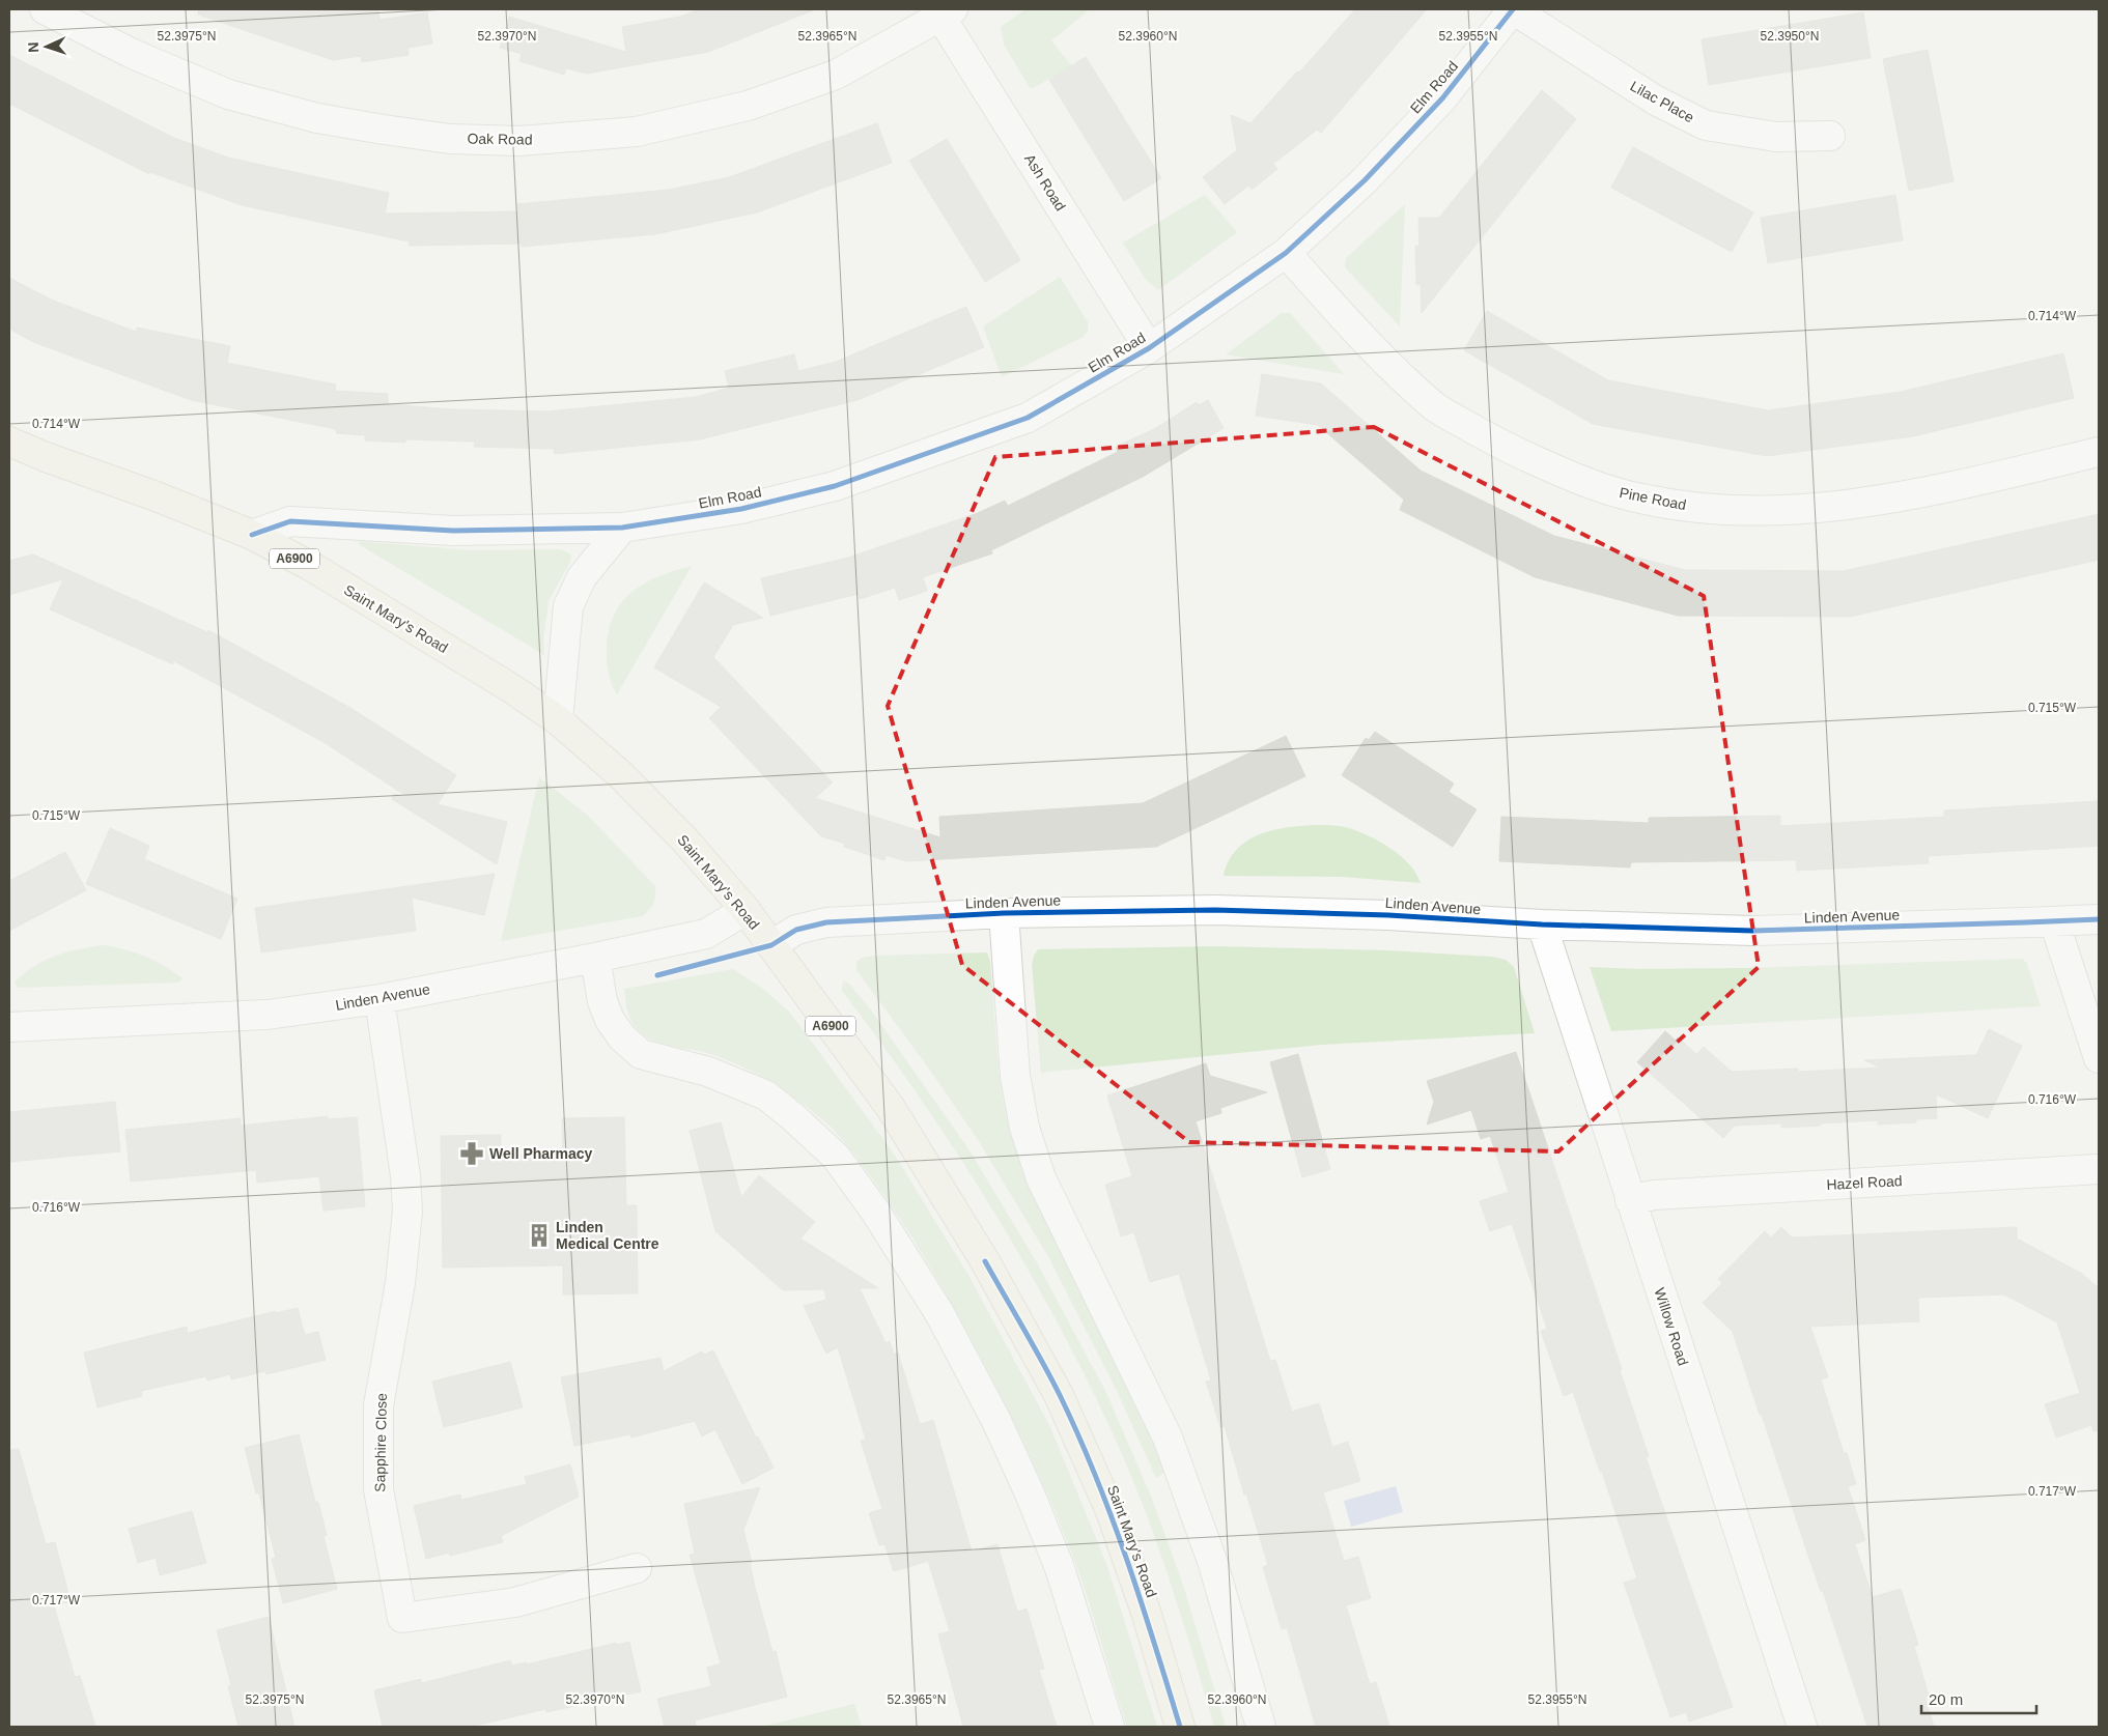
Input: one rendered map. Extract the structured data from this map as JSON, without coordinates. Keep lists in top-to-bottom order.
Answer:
{
  "streets": {
    "main road": ["A6900", "Saint Mary's Road"],
    "street": [
      "Elm Road",
      "Lilac Place",
      "Oak Road",
      "Ash Road",
      "Pine Road",
      "Linden Avenue",
      "Hazel Road",
      "Willow Road",
      "Sapphire Close"
    ]
  },
  "crossings": [
    ["Elm Road", "Lilac Place"],
    ["Elm Road", "Ash Road"],
    ["Elm Road", "Pine Road"],
    ["Elm Road", "Saint Mary's Road"],
    ["Oak Road", "Ash Road"],
    ["Saint Mary's Road", "Linden Avenue"],
    ["Linden Avenue", "Willow Road"],
    ["Linden Avenue", "Sapphire Close"],
    ["Hazel Road", "Willow Road"]
  ],
  "places": {
    "pharmacy": ["Well Pharmacy"],
    "building": ["Linden Medical Centre"]
  },
  "scale_bar": "20 m",
  "north": "left",
  "coordinates": [
    "52.3975°N",
    "52.3970°N",
    "52.3965°N",
    "52.3960°N",
    "52.3955°N",
    "52.3950°N",
    "0.714°W",
    "0.715°W",
    "0.716°W",
    "0.717°W"
  ]
}
